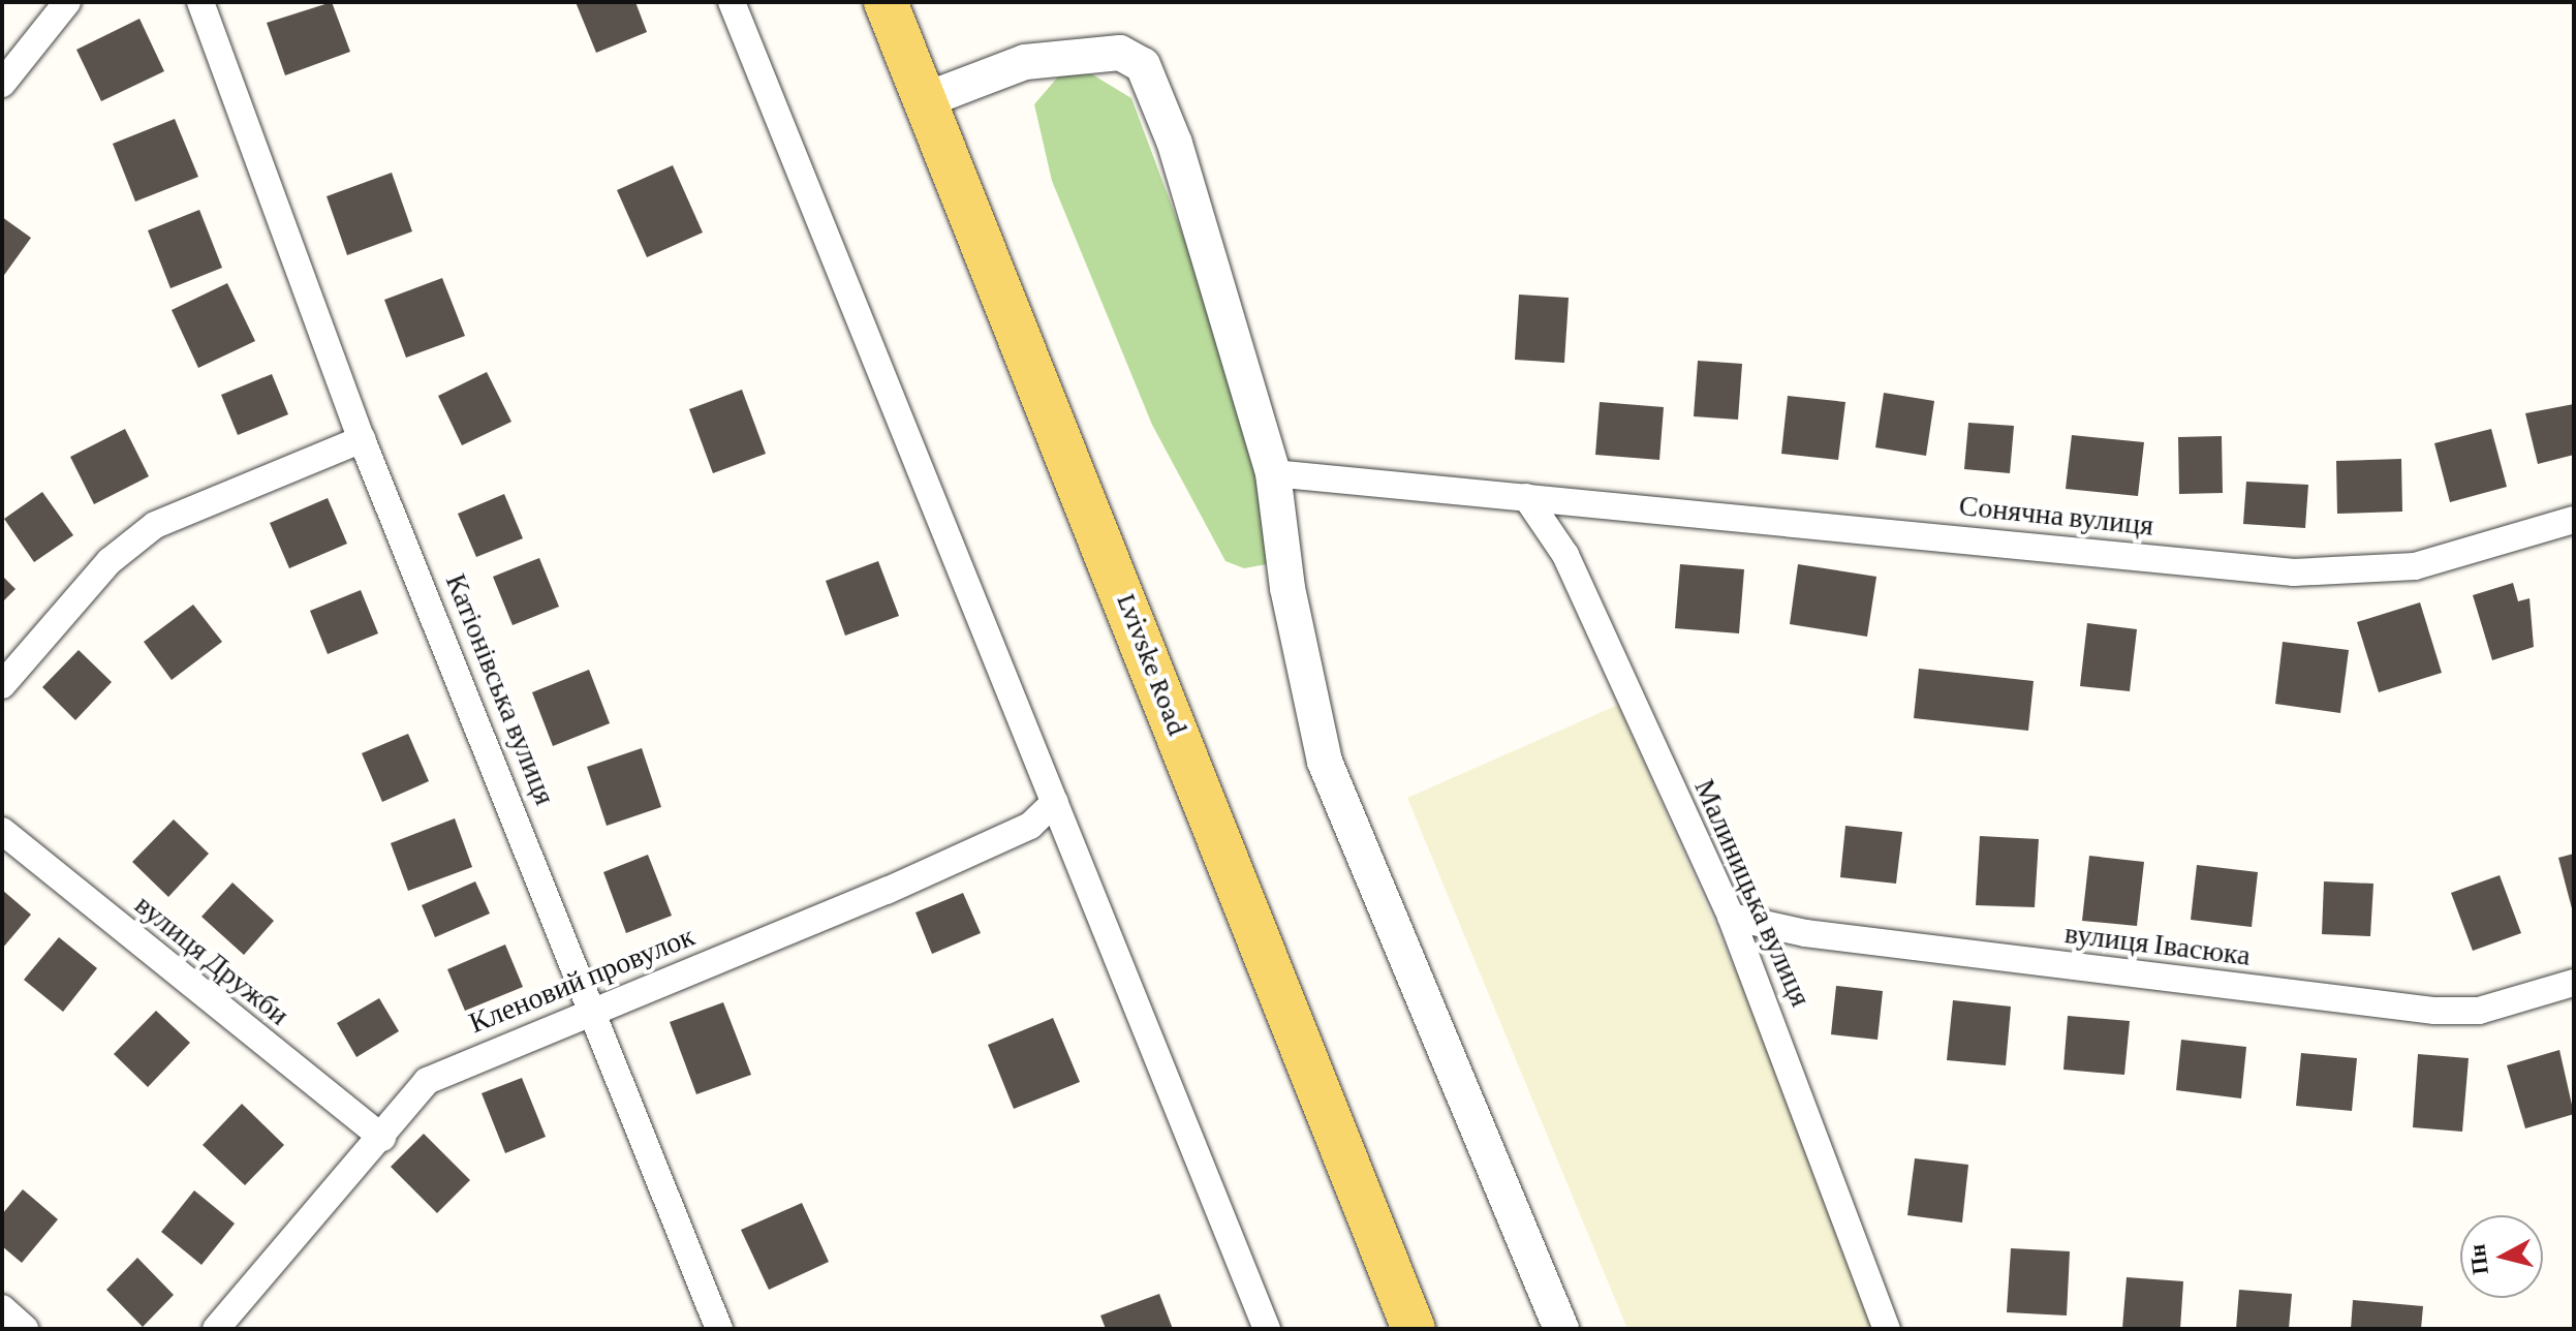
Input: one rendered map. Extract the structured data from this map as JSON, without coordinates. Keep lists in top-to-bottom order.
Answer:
{
  "streets": {
    "main road": ["Lvivske Road"],
    "street": [
      "Сонячна вулиця",
      "Катіонівська вулиця",
      "Малиницька вулиця",
      "вулиця Івасюка",
      "вулиця Дружби",
      "Кленовий провулок"
    ]
  },
  "crossings": [
    ["Сонячна вулиця", "Малиницька вулиця"],
    ["Катіонівська вулиця", "Кленовий провулок"],
    ["Малиницька вулиця", "вулиця Івасюка"],
    ["вулиця Дружби", "Кленовий провулок"]
  ],
  "north": "left"
}
